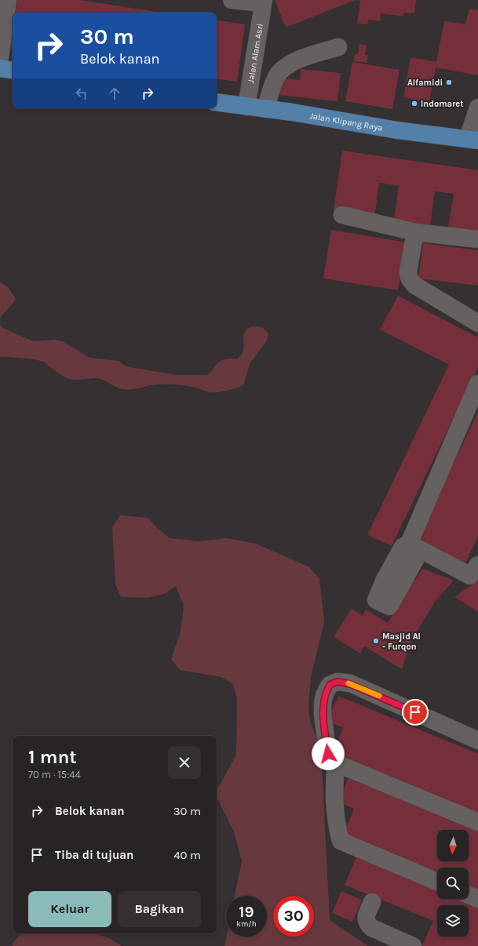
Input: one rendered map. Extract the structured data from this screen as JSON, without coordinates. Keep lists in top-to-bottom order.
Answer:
{
  "streets": {
    "main road": ["Jalan Klipang Raya"],
    "street": ["Jalan Alam Asri"]
  },
  "crossings": [
    ["Jalan Alam Asri", "Jalan Klipang Raya"]
  ],
  "places": ["Alfamidi", "Indomaret", "Masjid Al - Furqon"],
  "north": "bottom",
  "page": {
    "turn": ["30 m", "Belok kanan"],
    "heading": ["1 mnt", "70 m · 15:44"],
    "list": [
      {
        "name": "Belok kanan",
        "value": "30 m"
      },
      {
        "name": "Tiba di tujuan",
        "value": "40 m"
      }
    ],
    "buttons": ["Keluar", "Bagikan"],
    "speed": "19 km/h",
    "limit": "30"
  }
}
